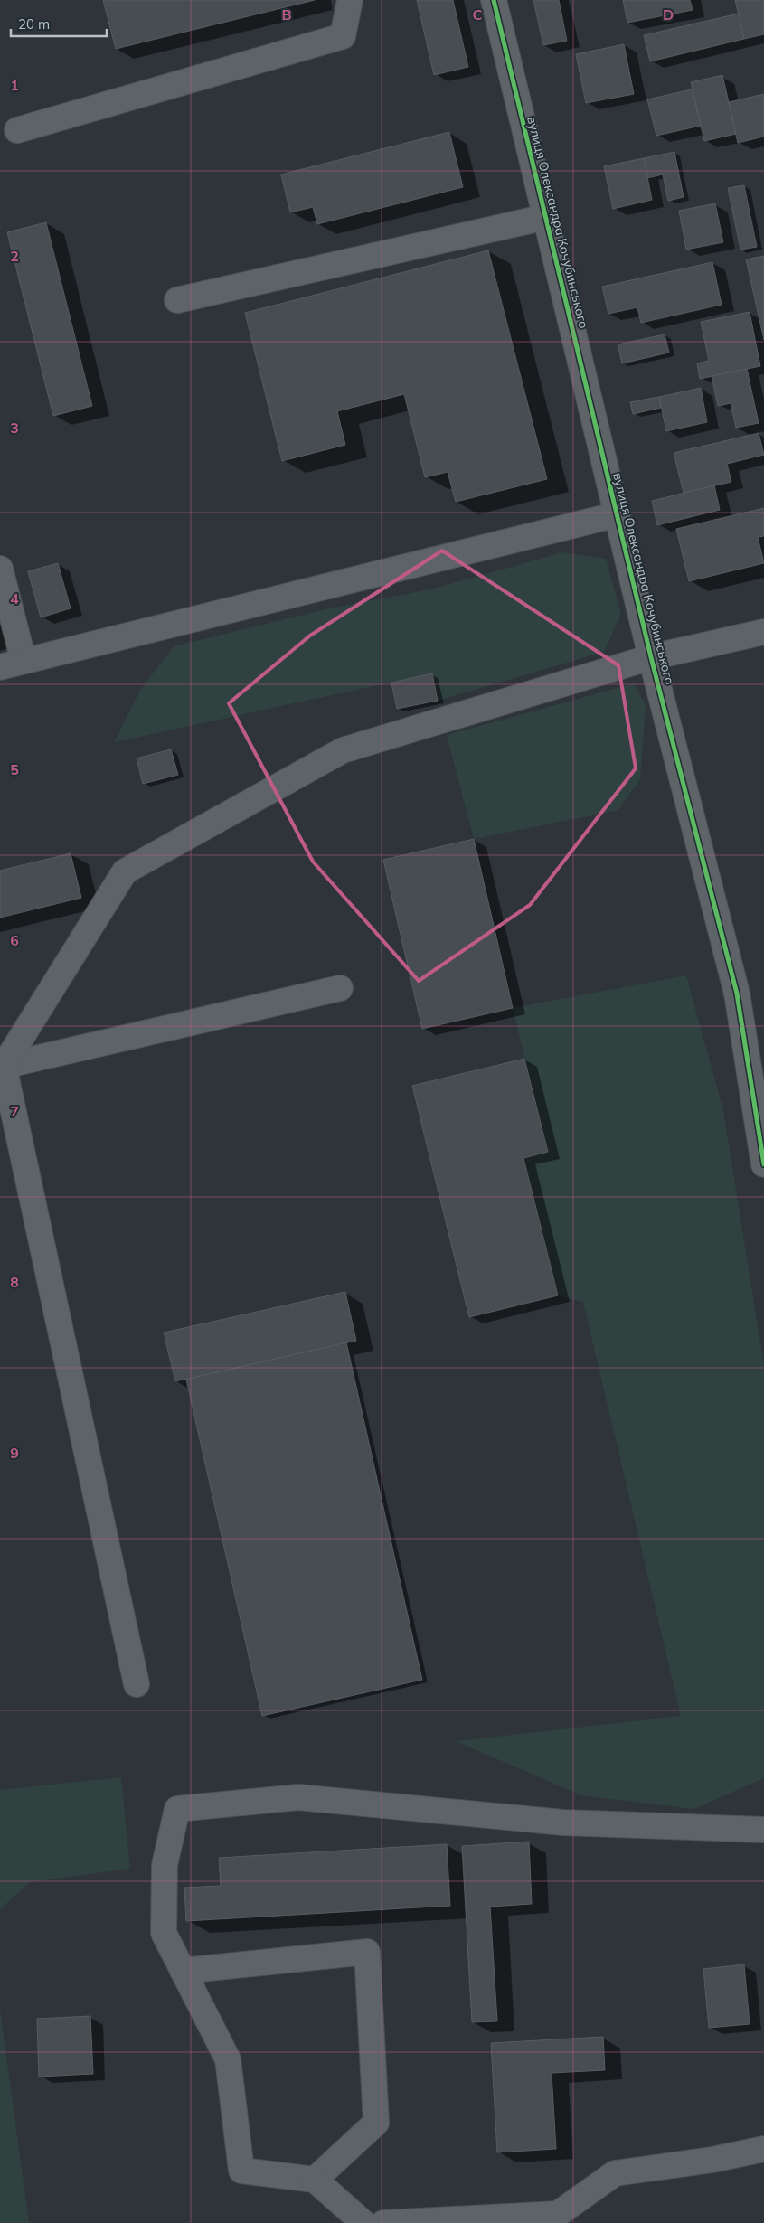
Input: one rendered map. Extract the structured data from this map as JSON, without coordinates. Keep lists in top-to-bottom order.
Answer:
{
  "streets": {
    "street": ["вулиця Олександра Кочубинського"]
  },
  "scale_bar": "20 m",
  "grid": {
    "columns": ["B", "C", "D"],
    "rows": [
      "1",
      "2",
      "3",
      "4",
      "5",
      "6",
      "7",
      "8",
      "9"
    ]
  }
}
